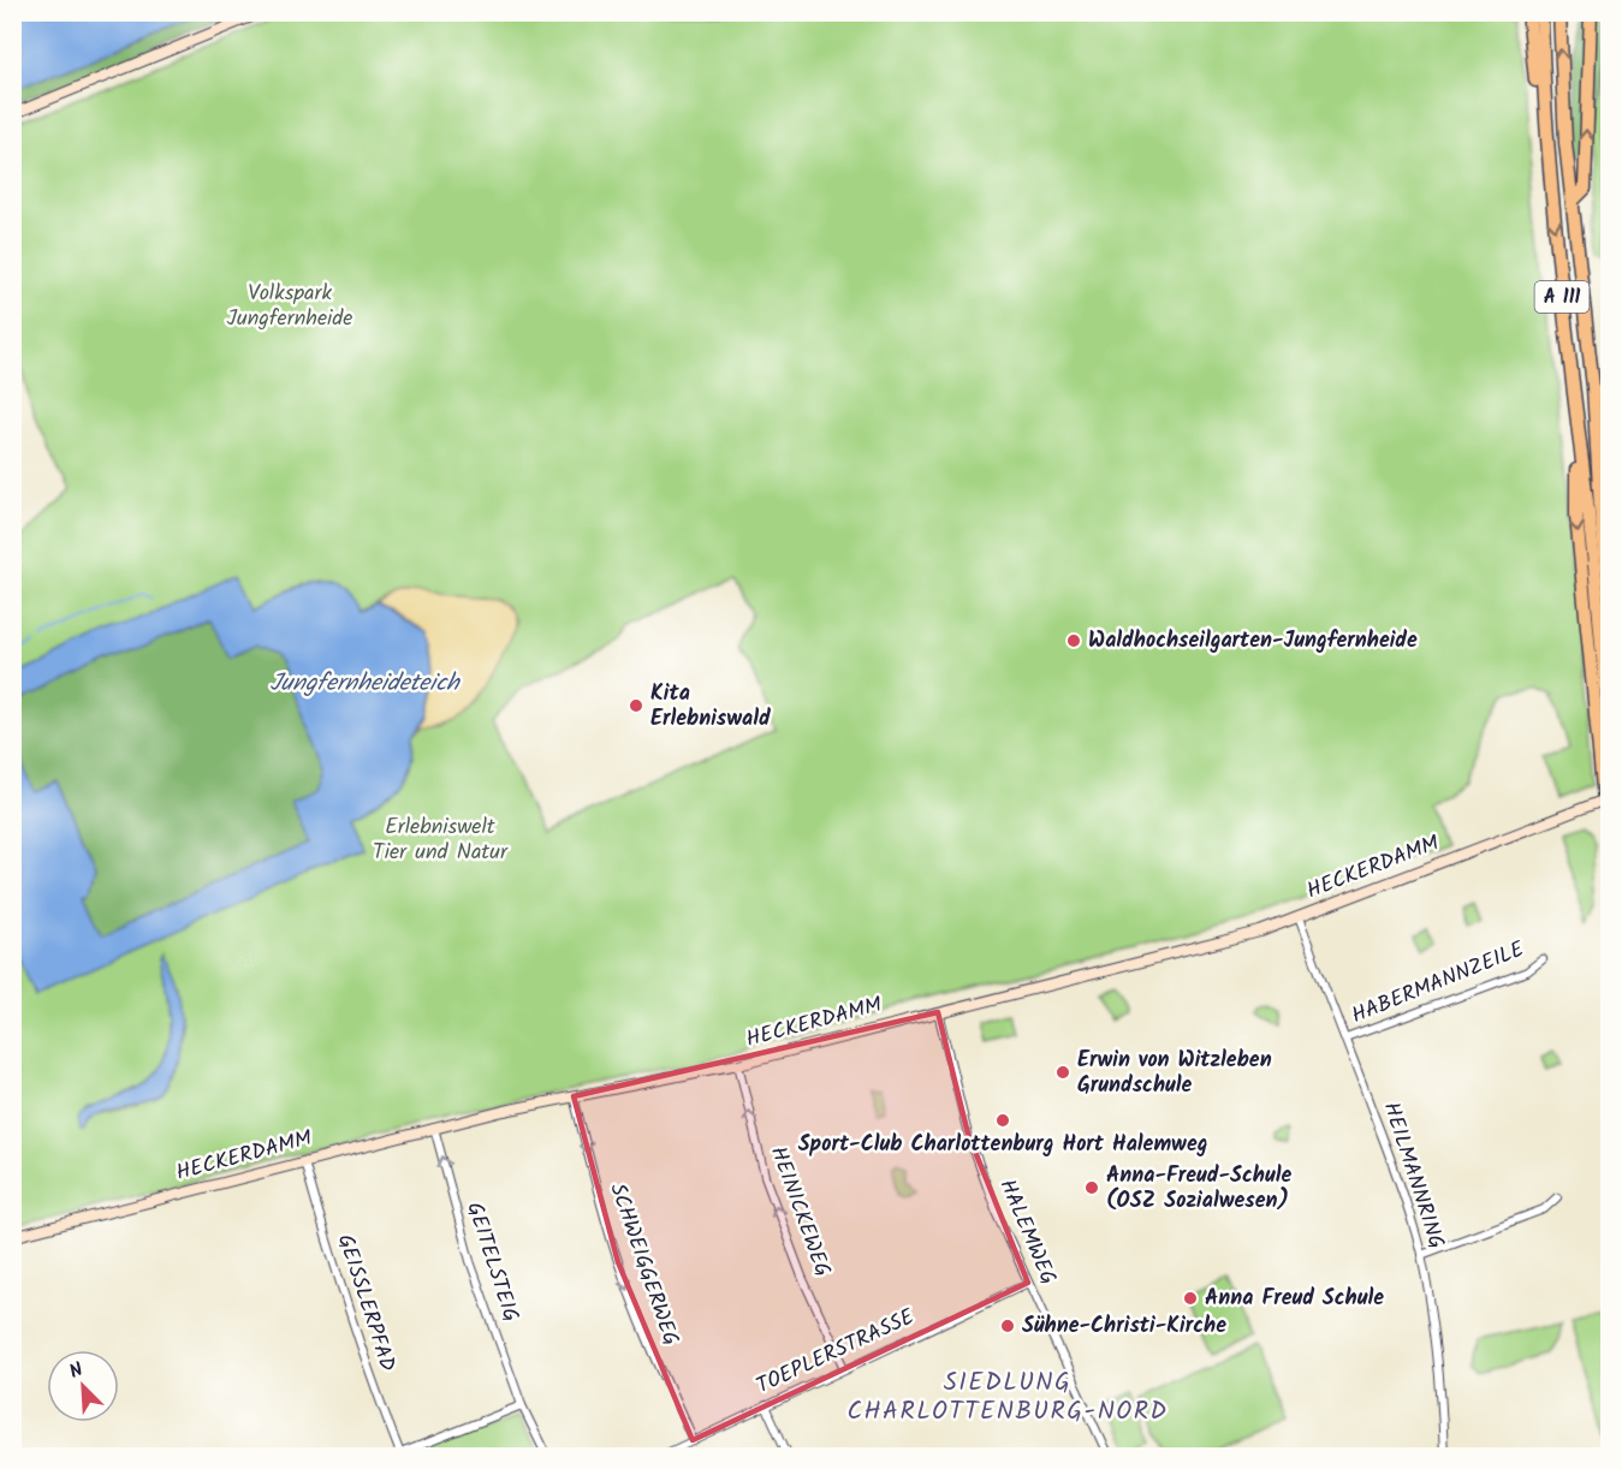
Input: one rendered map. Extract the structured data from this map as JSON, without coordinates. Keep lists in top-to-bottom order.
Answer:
{
  "streets": {
    "highway": ["A 111"],
    "street": [
      "HECKERDAMM",
      "HABERMANNZEILE",
      "HEILMANNRING",
      "HEINICKEWEG",
      "HALEMWEG",
      "GEITELSTEIG",
      "SCHWEIGGERWEG",
      "GEISSLERPFAD",
      "TOEPLERSTRASSE"
    ]
  },
  "crossings": [
    ["HECKERDAMM", "HEILMANNRING"],
    ["HECKERDAMM", "HEINICKEWEG"],
    ["HECKERDAMM", "HALEMWEG"],
    ["HECKERDAMM", "GEITELSTEIG"],
    ["HECKERDAMM", "SCHWEIGGERWEG"],
    ["HECKERDAMM", "GEISSLERPFAD"],
    ["HABERMANNZEILE", "HEILMANNRING"],
    ["HEINICKEWEG", "TOEPLERSTRASSE"],
    ["HALEMWEG", "TOEPLERSTRASSE"],
    ["SCHWEIGGERWEG", "TOEPLERSTRASSE"]
  ],
  "one_way": ["HEINICKEWEG", "GEITELSTEIG", "SCHWEIGGERWEG"],
  "districts": ["SIEDLUNG CHARLOTTENBURG-NORD"],
  "water": ["Jungfernheideteich"],
  "parks": ["Volkspark Jungfernheide", "Erlebniswelt Tier und Natur"],
  "places": [
    "Waldhochseilgarten-Jungfernheide",
    "Kita Erlebniswald",
    "Erwin von Witzleben Grundschule",
    "Sport-Club Charlottenburg Hort Halemweg",
    "Anna-Freud-Schule (OSZ Sozialwesen)",
    "Anna Freud Schule",
    "Sühne-Christi-Kirche"
  ],
  "north": "top left"
}
